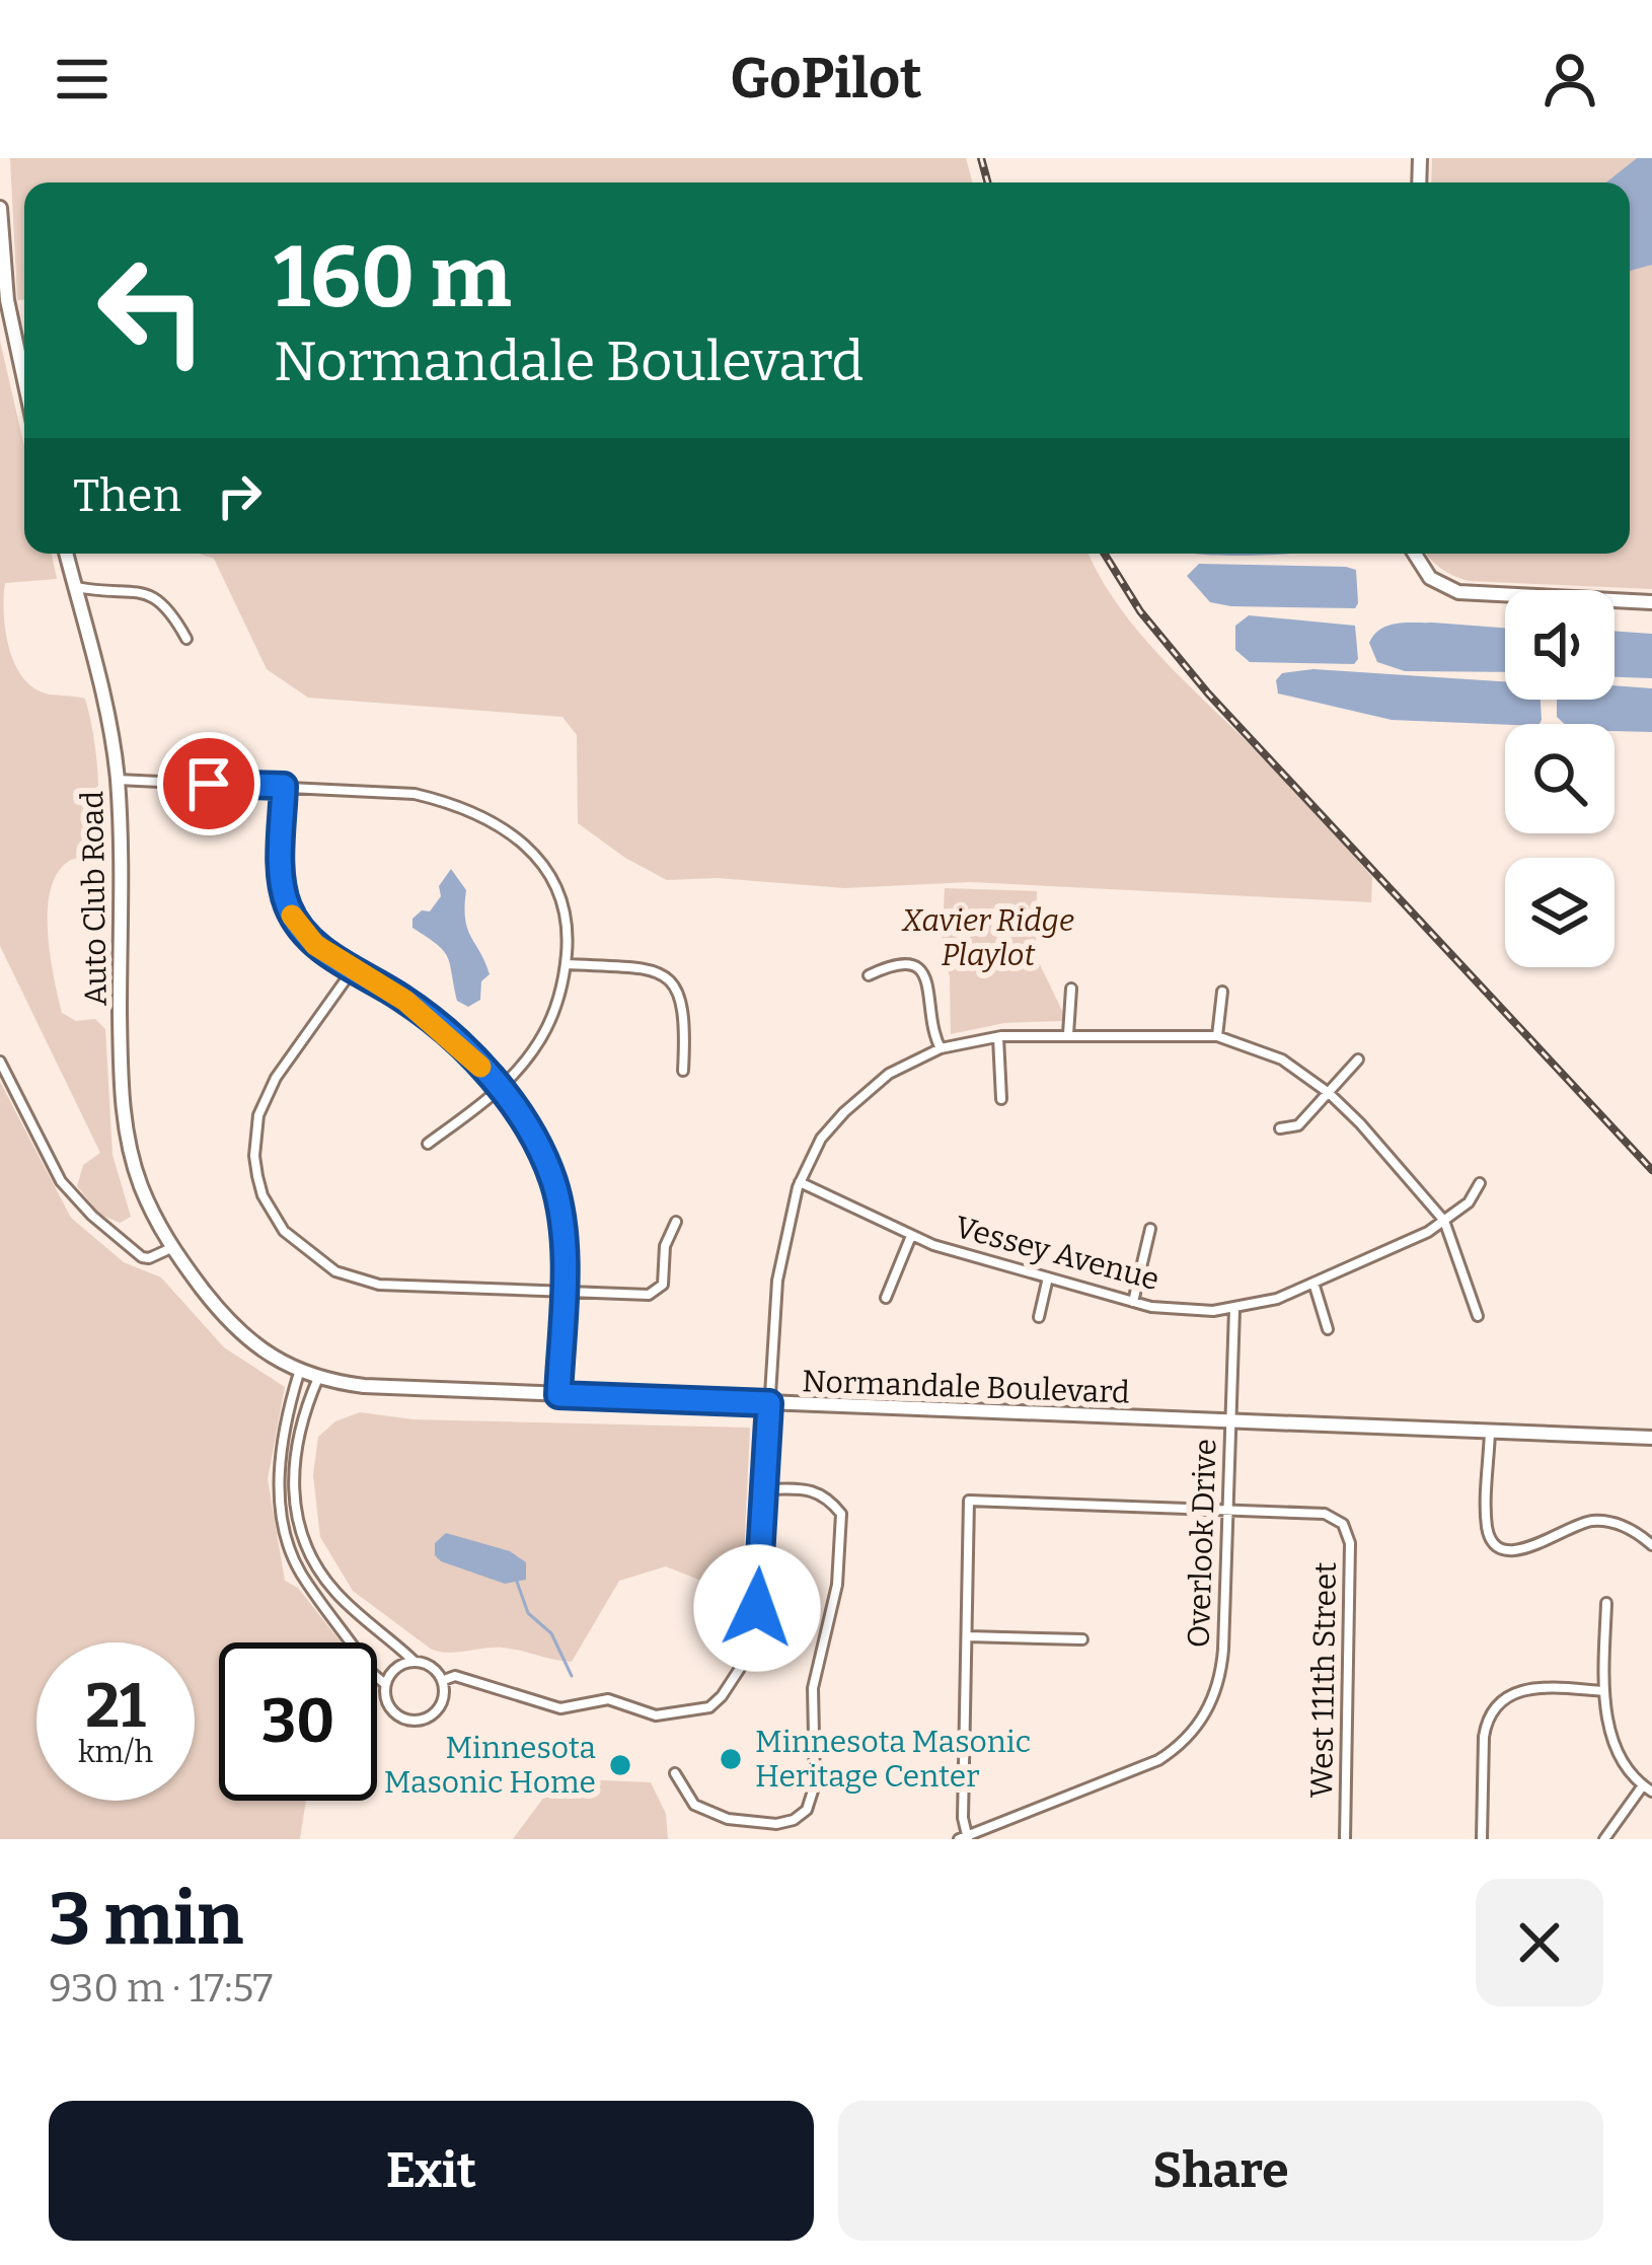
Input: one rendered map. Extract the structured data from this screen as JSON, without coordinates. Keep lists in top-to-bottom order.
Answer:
{
  "streets": {
    "street": [
      "Auto Club Road",
      "Vessey Avenue",
      "Normandale Boulevard",
      "Overlook Drive",
      "West 111th Street"
    ]
  },
  "crossings": [
    ["Auto Club Road", "Normandale Boulevard"],
    ["Vessey Avenue", "Overlook Drive"],
    ["Normandale Boulevard", "Overlook Drive"],
    ["Overlook Drive", "West 111th Street"]
  ],
  "parks": ["Xavier Ridge Playlot"],
  "places": ["Minnesota Masonic Heritage Center", "Minnesota Masonic Home"],
  "page": {
    "header": "GoPilot",
    "turn": ["160 m", "Normandale Boulevard"],
    "then": "Then",
    "speed": "21 km/h",
    "limit": "30",
    "heading": ["3 min", "930 m · 17:57"],
    "buttons": ["Exit", "Share"]
  }
}
